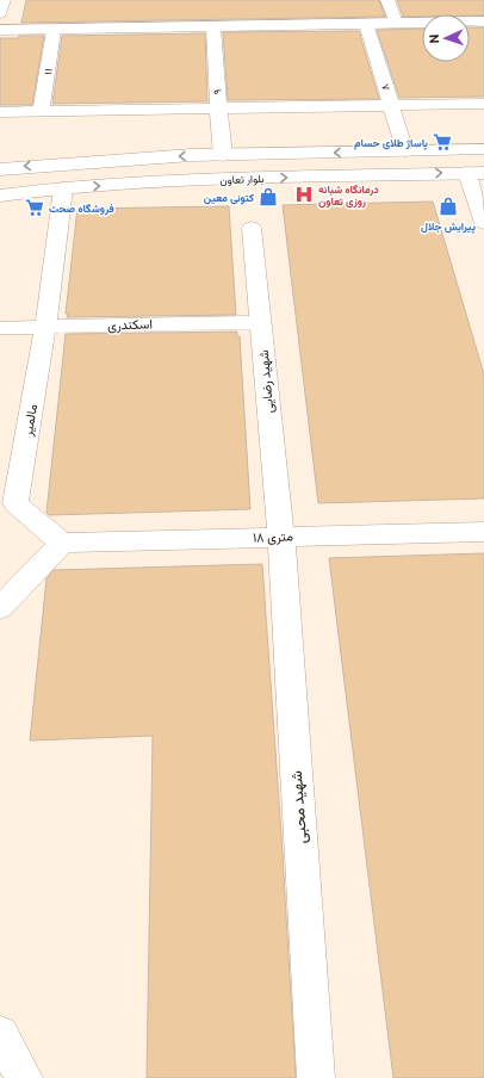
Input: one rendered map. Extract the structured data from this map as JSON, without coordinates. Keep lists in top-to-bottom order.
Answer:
{
  "streets": {
    "street": [
      "۱۱",
      "۷",
      "۹",
      "بلوار تعاون",
      "اسکندری",
      "شهید رضایی",
      "مالمیر",
      "۱۸ متری",
      "شهید محبی"
    ]
  },
  "crossings": [
    ["۷", "بلوار تعاون"],
    ["۹", "بلوار تعاون"],
    ["بلوار تعاون", "مالمیر"],
    ["اسکندری", "شهید رضایی"],
    ["اسکندری", "مالمیر"],
    ["شهید رضایی", "۱۸ متری"],
    ["شهید رضایی", "شهید محبی"],
    ["مالمیر", "۱۸ متری"],
    ["۱۸ متری", "شهید محبی"]
  ],
  "places": {
    "supermarket": ["پاساژ طلای حسام", "فروشگاه صحت"],
    "hospital": ["درمانگاه شبانه روزی تعاون"],
    "shop": ["کتونی معین", "پیرایش جلال"]
  },
  "north": "left"
}
